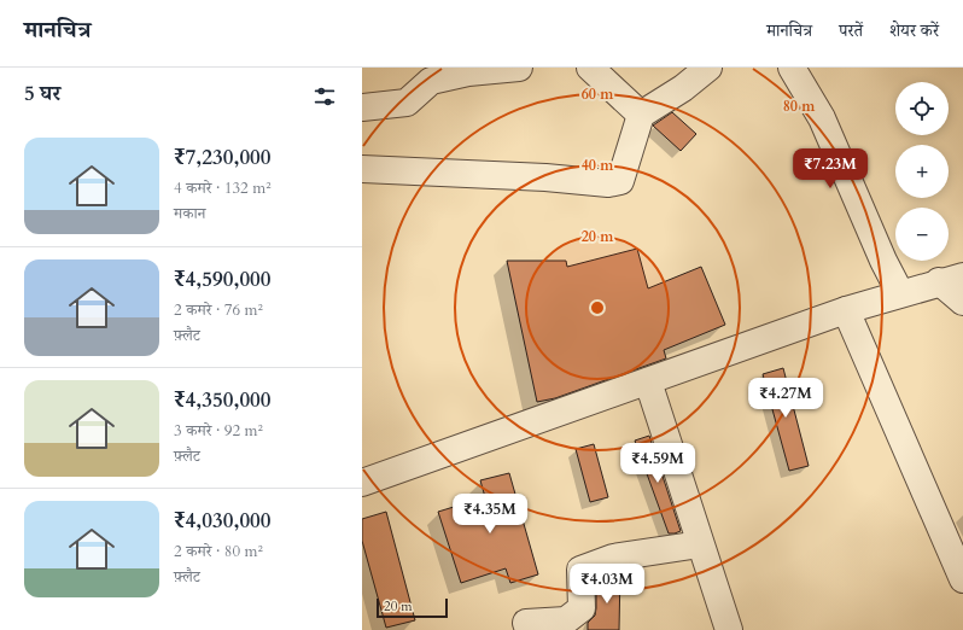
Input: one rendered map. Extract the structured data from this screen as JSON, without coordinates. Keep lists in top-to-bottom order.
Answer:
{
  "scale_bar": "20 m",
  "page": {
    "header": "मानचित्र",
    "nav": ["मानचित्र", "परतें", "शेयर करें"],
    "heading": "5 घर",
    "map_buttons": ["+", "−"],
    "list": [
      {
        "name": "₹7,230,000",
        "note": "4 कमरे · 132 m² · मकान"
      },
      {
        "name": "₹4,590,000",
        "note": "2 कमरे · 76 m² · फ़्लैट"
      },
      {
        "name": "₹4,350,000",
        "note": "3 कमरे · 92 m² · फ़्लैट"
      },
      {
        "name": "₹4,030,000",
        "note": "2 कमरे · 80 m² · फ़्लैट"
      }
    ],
    "price": [
      "₹7.23M",
      "₹4.27M",
      "₹4.59M",
      "₹4.35M",
      "₹4.03M"
    ],
    "scale": "20 m"
  },
  "rings": [
    "60 m",
    "80 m",
    "40 m",
    "20 m"
  ]
}
